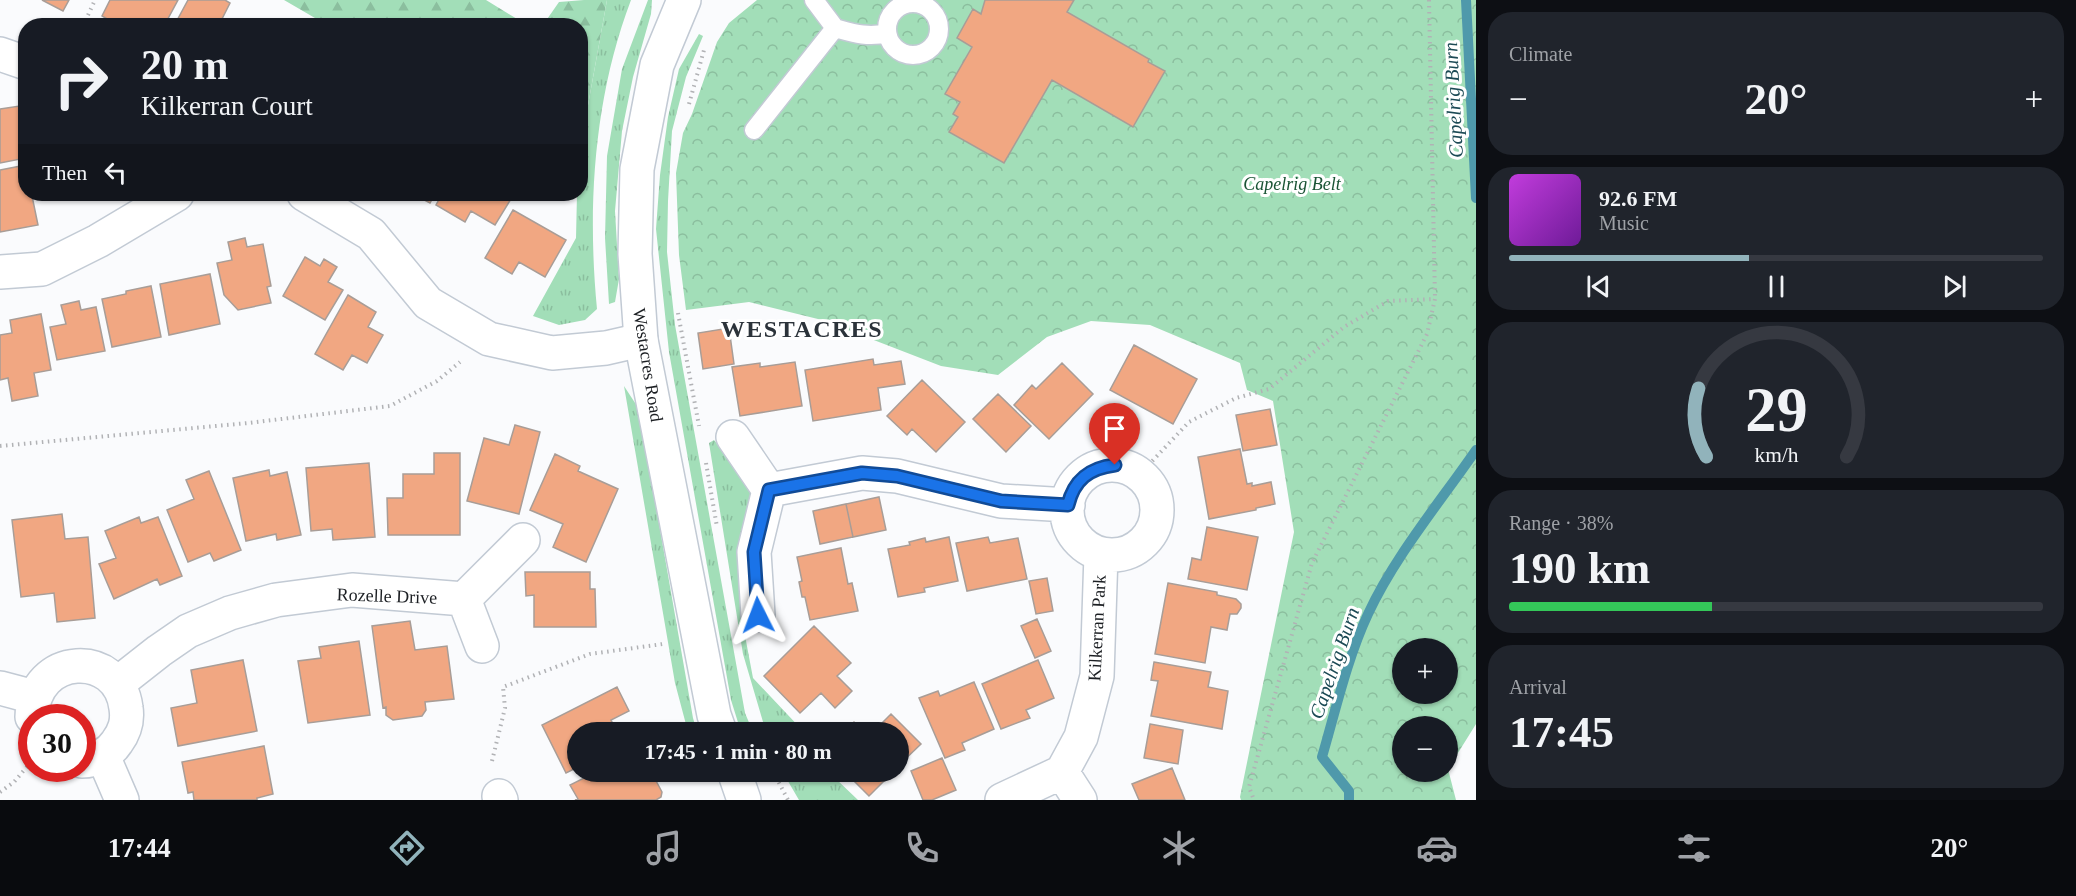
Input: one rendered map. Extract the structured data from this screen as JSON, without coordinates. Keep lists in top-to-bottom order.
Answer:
{
  "streets": {
    "street": ["Westacres Road", "Rozelle Drive", "Kilkerran Park"]
  },
  "districts": ["WESTACRES"],
  "water": ["Capelrig Burn"],
  "parks": ["Capelrig Belt"],
  "page": {
    "tile": [
      "Climate",
      ["Range · 38%", "190 km"],
      ["Arrival", "17:45"]
    ],
    "turn": ["20 m", "Kilkerran Court"],
    "heat": ["−", "20°", "+"],
    "then": "Then",
    "song": ["92.6 FM", "Music"],
    "map_buttons": ["+", "−"],
    "limit": "30",
    "trip": "17:45 · 1 min · 80 m",
    "tabs": ["17:44", "20°"],
    "gauge": ["29", "km/h"]
  }
}
